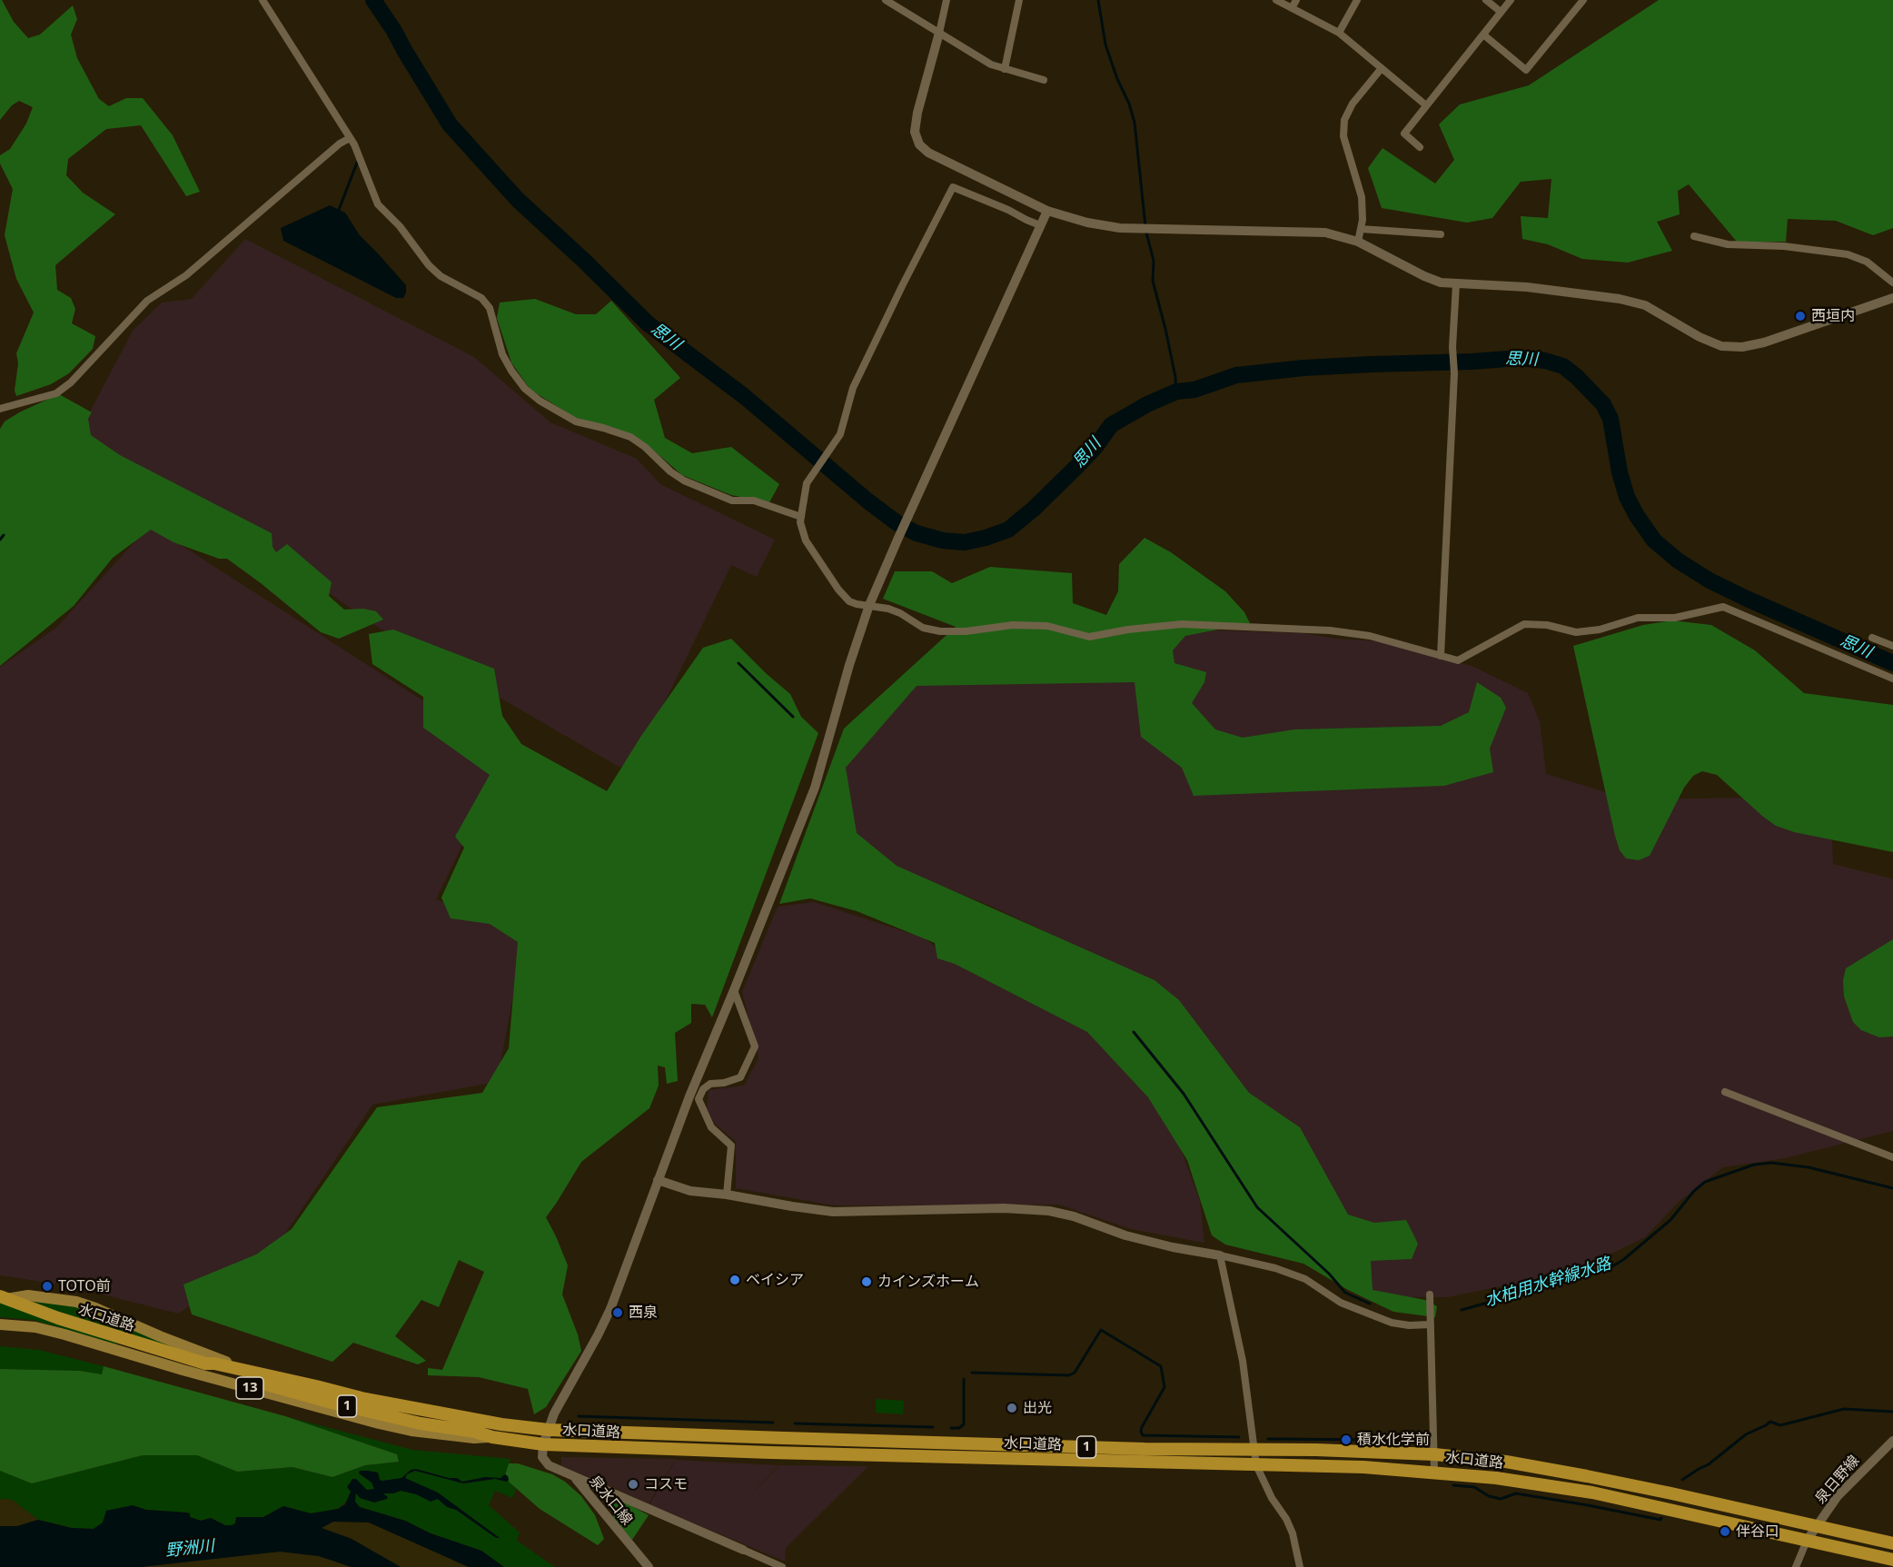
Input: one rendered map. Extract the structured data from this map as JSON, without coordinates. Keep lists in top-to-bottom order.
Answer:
{
  "streets": {
    "highway": ["水口道路", "1"],
    "main road": ["13"],
    "street": ["泉日野線", "泉水口線"]
  },
  "crossings": [
    ["水口道路", "13"],
    ["水口道路", "泉日野線"],
    ["水口道路", "泉水口線"]
  ],
  "water": ["思川", "水柏用水幹線水路", "野洲川"],
  "places": [
    "西垣内",
    "ベイシア",
    "カインズホーム",
    "TOTO前",
    "西泉",
    "出光",
    "積水化学前",
    "コスモ",
    "伴谷口"
  ]
}
